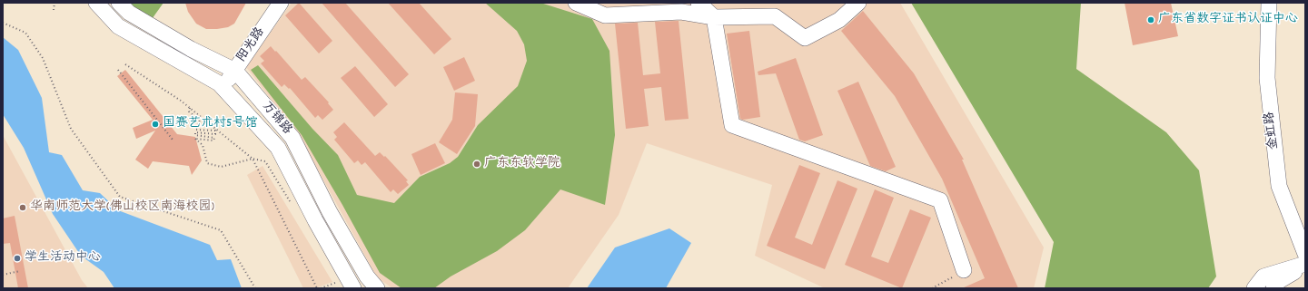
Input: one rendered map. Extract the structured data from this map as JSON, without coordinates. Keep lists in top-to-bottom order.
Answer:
{
  "streets": {
    "street": ["阳光路", "万锦路", "金虹路"]
  },
  "crossings": [
    ["阳光路", "万锦路"]
  ],
  "places": [
    "广东省数字证书认证中心",
    "国赛艺术村5号馆",
    "广东东软学院",
    "华南师范大学(佛山校区南海校园)",
    "学生活动中心"
  ]
}
